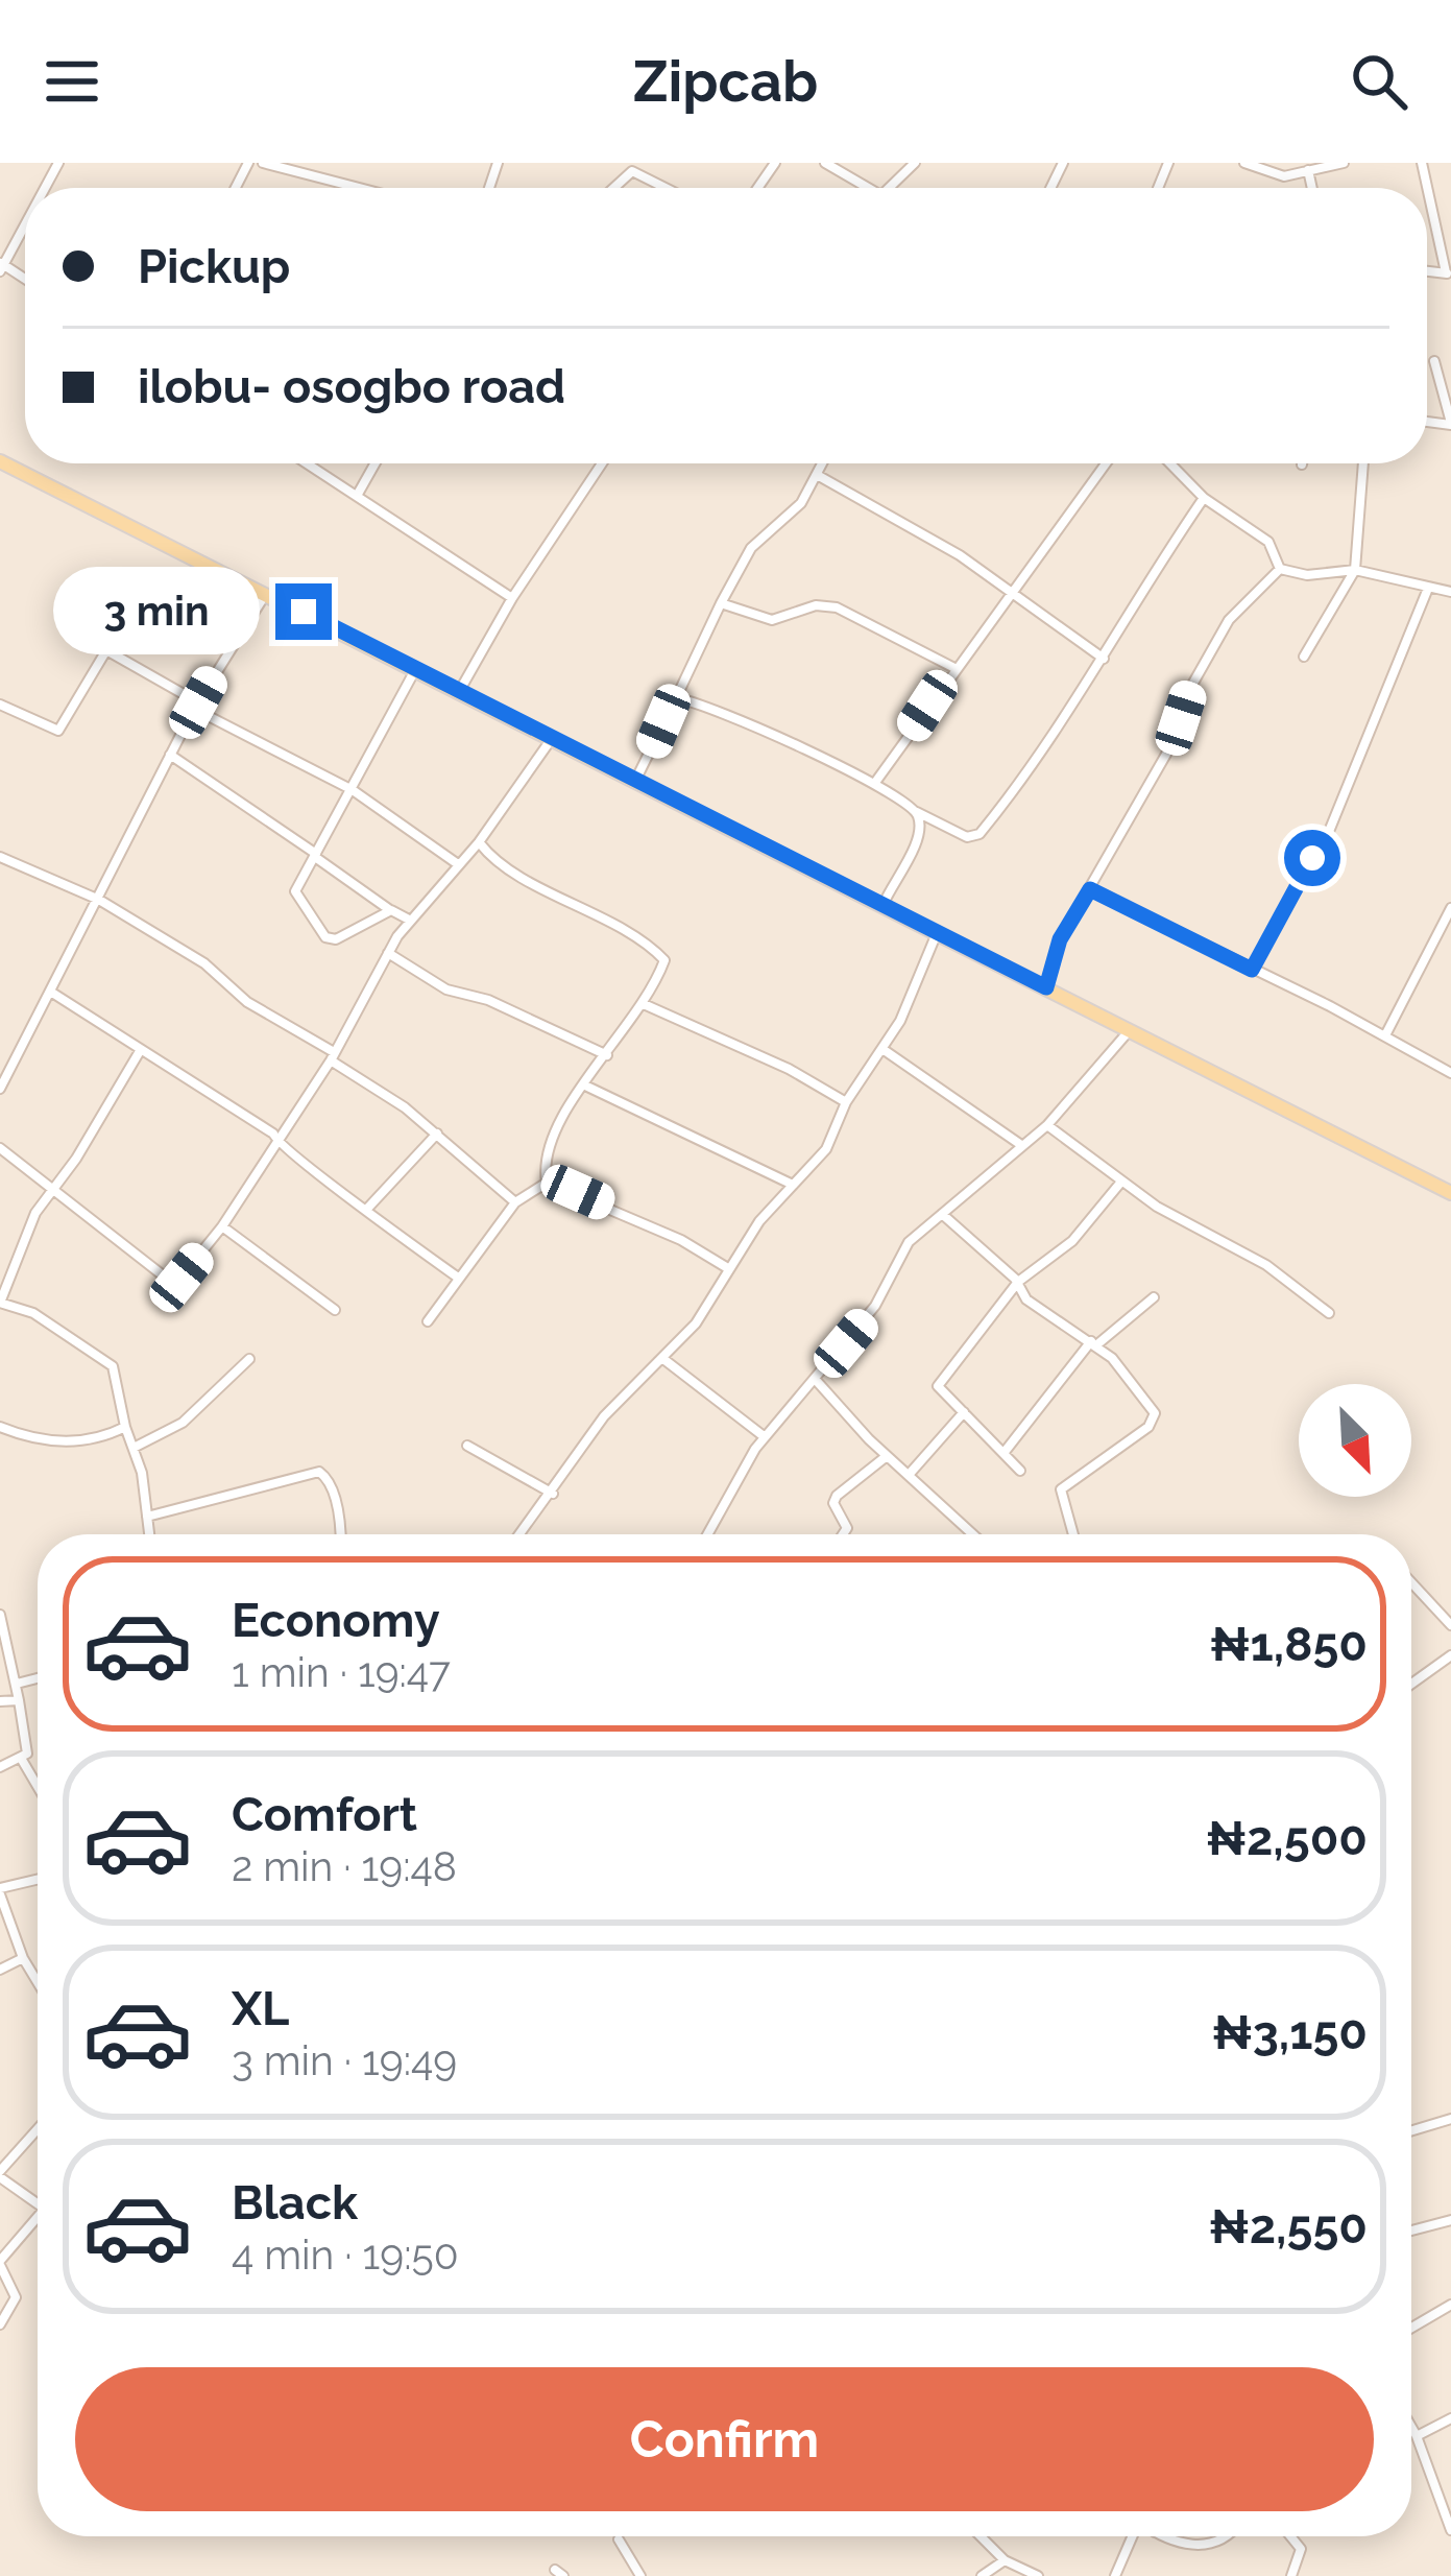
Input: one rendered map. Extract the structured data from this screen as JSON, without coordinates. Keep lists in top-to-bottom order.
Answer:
{
  "north": "bottom right",
  "page": {
    "header": "Zipcab",
    "banner": ["Pickup", "ilobu- osogbo road"],
    "bubble": "3 min",
    "list": [
      {
        "name": "Economy",
        "note": "1 min · 19:47",
        "value": "₦1,850"
      },
      {
        "name": "Comfort",
        "note": "2 min · 19:48",
        "value": "₦2,500"
      },
      {
        "name": "XL",
        "note": "3 min · 19:49",
        "value": "₦3,150"
      },
      {
        "name": "Black",
        "note": "4 min · 19:50",
        "value": "₦2,550"
      }
    ],
    "buttons": "Confirm"
  }
}
